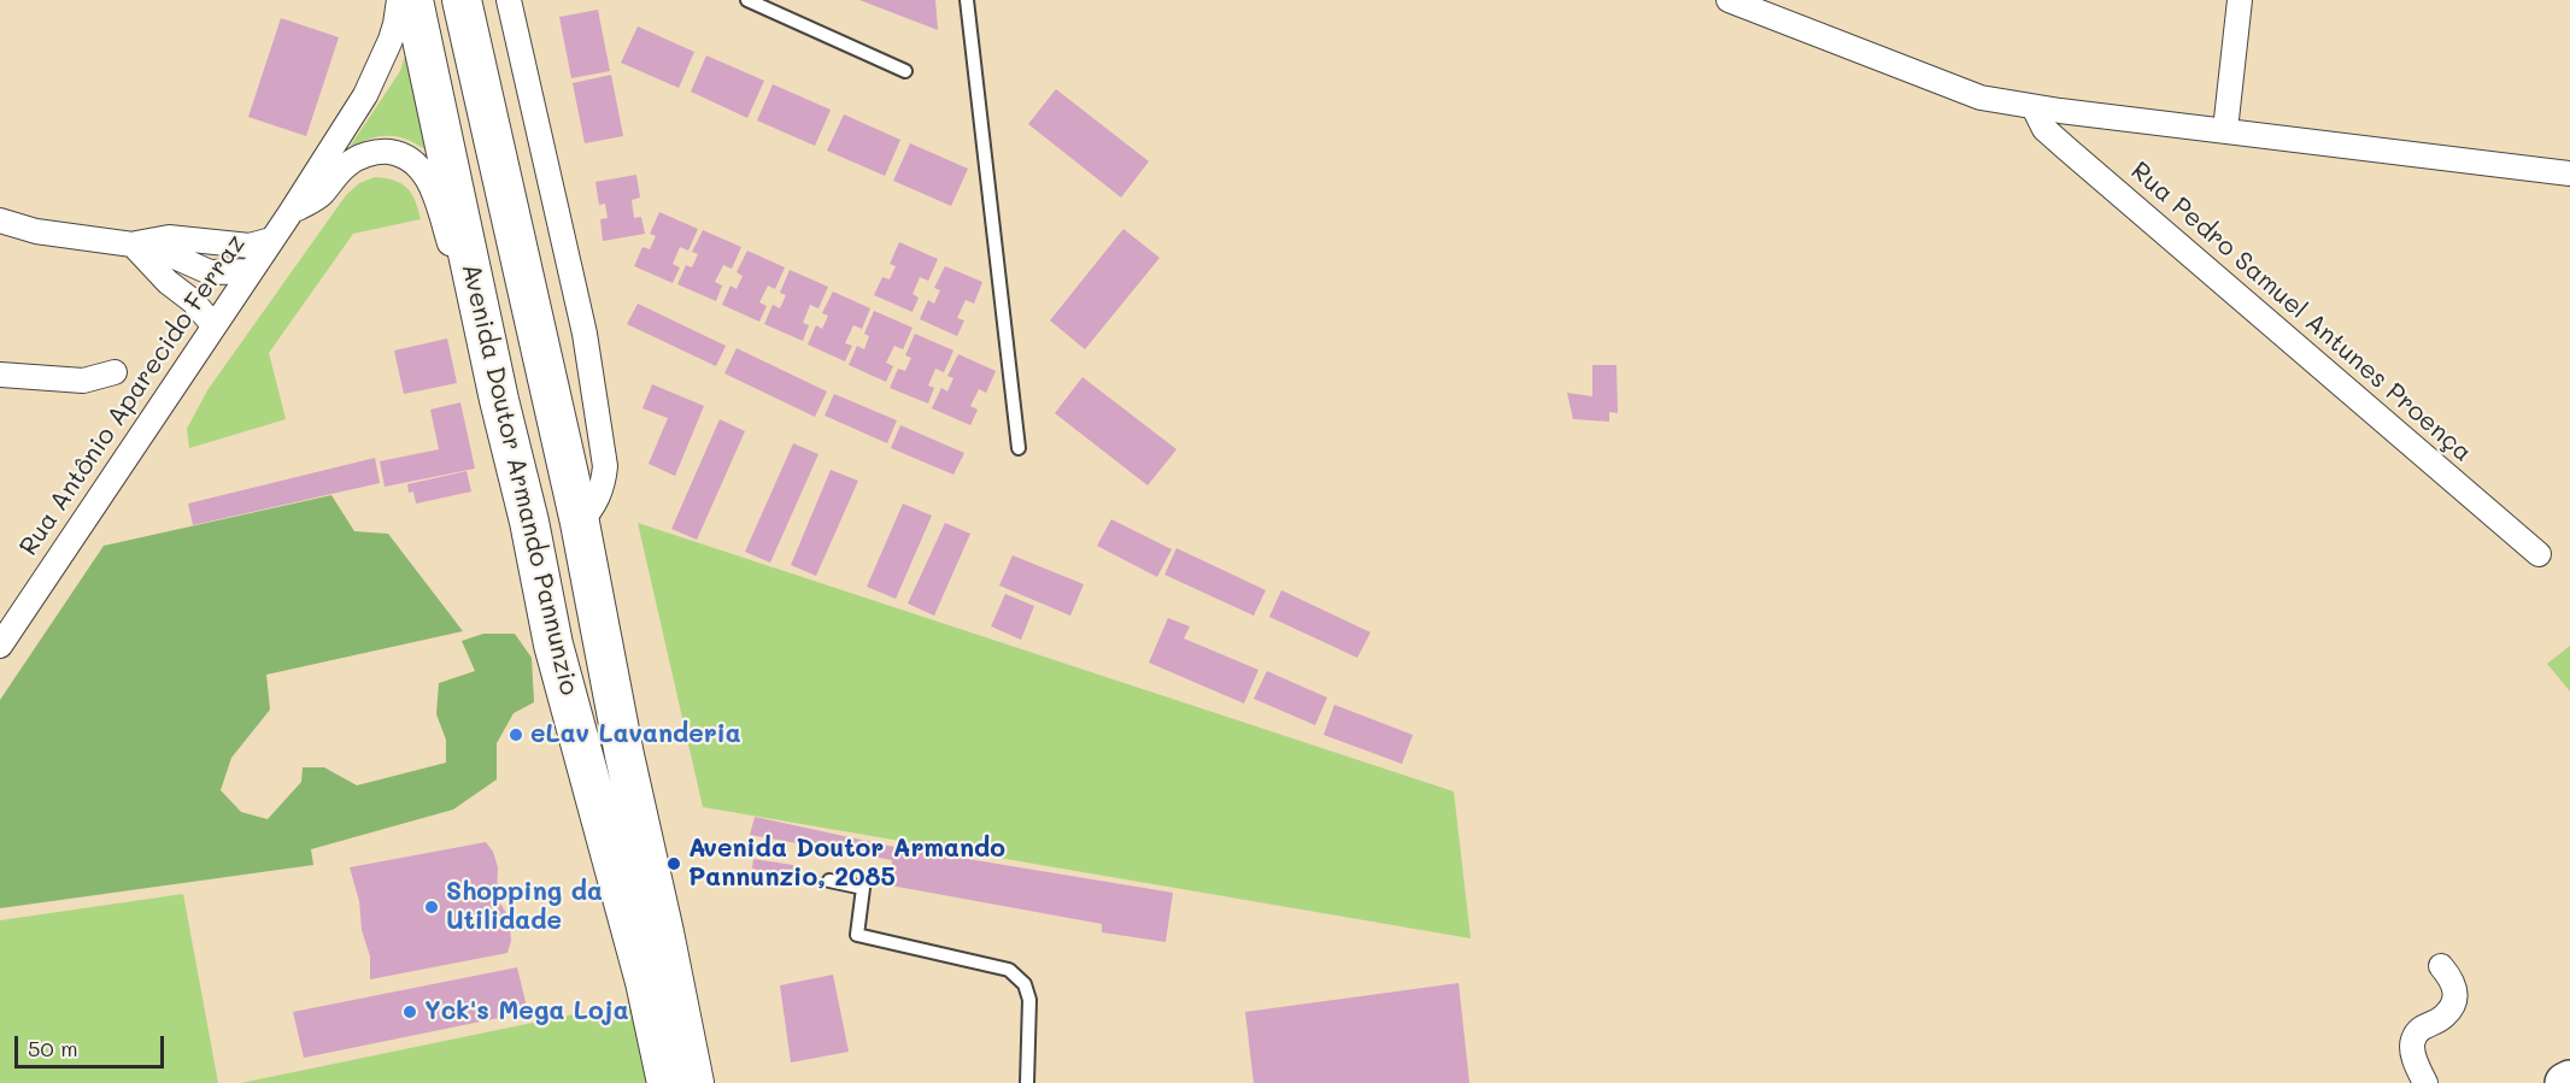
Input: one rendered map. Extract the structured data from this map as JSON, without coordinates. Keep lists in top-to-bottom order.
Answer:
{
  "streets": {
    "main road": ["Avenida Doutor Armando Pannunzio"],
    "street": ["Rua Pedro Samuel Antunes Proença", "Rua Antônio Aparecido Ferraz"]
  },
  "crossings": [
    ["Rua Antônio Aparecido Ferraz", "Avenida Doutor Armando Pannunzio"]
  ],
  "places": [
    "eLav Lavanderia",
    "Avenida Doutor Armando Pannunzio, 2085",
    "Shopping da Utilidade",
    "Yck's Mega Loja"
  ],
  "scale_bar": "50 m"
}
